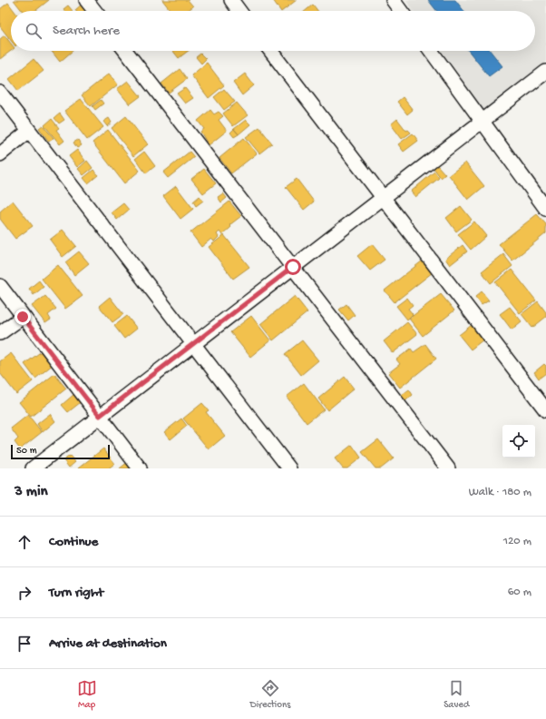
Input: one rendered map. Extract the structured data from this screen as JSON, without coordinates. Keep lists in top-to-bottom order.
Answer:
{
  "scale_bar": "50 m",
  "page": {
    "search": "Search here",
    "scale": "50 m",
    "heading": ["3 min", "Walk · 180 m"],
    "list": [
      ["Continue", "120 m"],
      ["Turn right", "60 m"],
      "Arrive at destination"
    ],
    "nav": ["Map", "Directions", "Saved"]
  }
}
